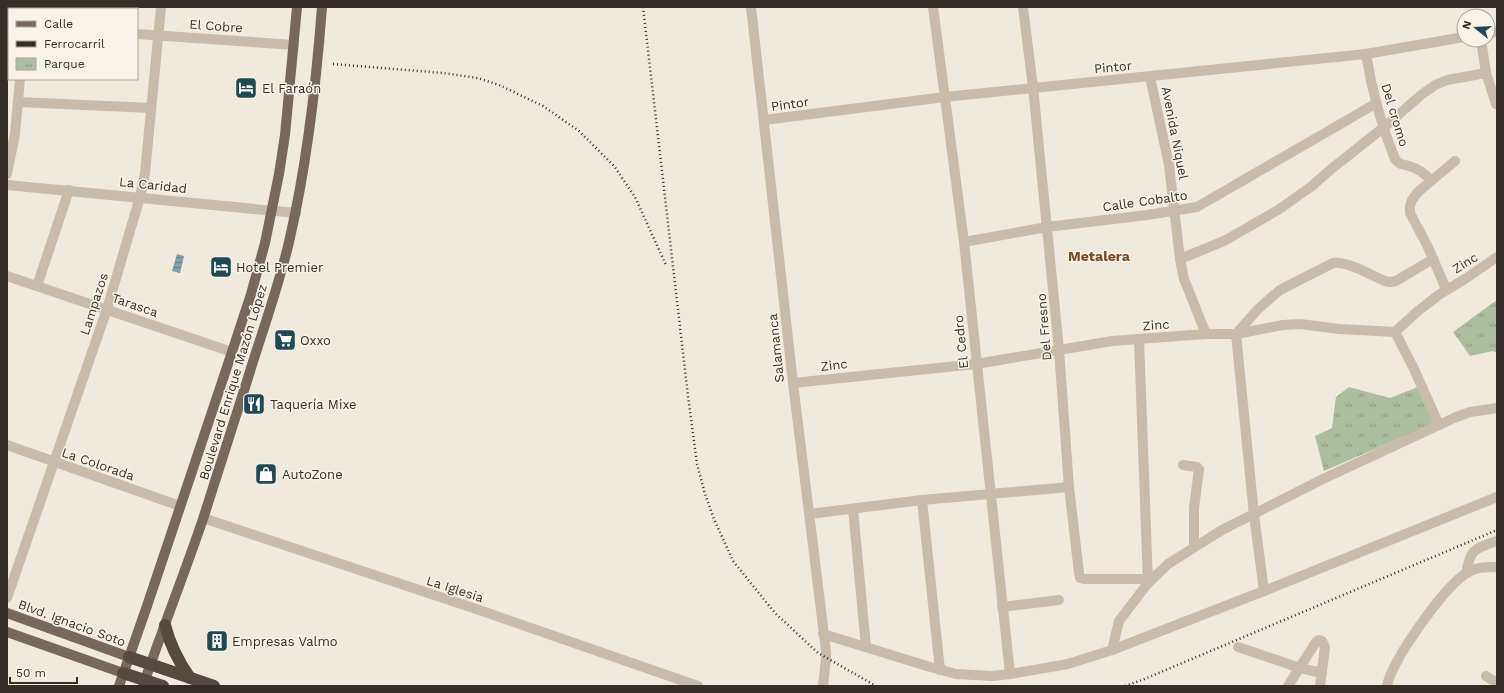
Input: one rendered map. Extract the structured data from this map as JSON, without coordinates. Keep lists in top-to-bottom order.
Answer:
{
  "streets": {
    "main road": ["Boulevard Enrique Mazón López", "Blvd. Ignacio Soto"],
    "street": [
      "El Cobre",
      "Pintor",
      "Del cromo",
      "Avenida Niquel",
      "La Caridad",
      "Calle Cobalto",
      "Zinc",
      "Lampazos",
      "Tarasca",
      "Del Fresno",
      "El Cedro",
      "Salamanca",
      "La Colorada",
      "La Iglesia"
    ]
  },
  "crossings": [
    ["El Cobre", "Lampazos"],
    ["El Cobre", "Boulevard Enrique Mazón López"],
    ["Pintor", "Del cromo"],
    ["Pintor", "Avenida Niquel"],
    ["Pintor", "Del Fresno"],
    ["Pintor", "El Cedro"],
    ["Pintor", "Salamanca"],
    ["Del cromo", "Calle Cobalto"],
    ["Avenida Niquel", "Calle Cobalto"],
    ["Avenida Niquel", "Zinc"],
    ["La Caridad", "Lampazos"],
    ["La Caridad", "Boulevard Enrique Mazón López"],
    ["Calle Cobalto", "Del Fresno"],
    ["Calle Cobalto", "El Cedro"],
    ["Zinc", "Del Fresno"],
    ["Zinc", "El Cedro"],
    ["Zinc", "Salamanca"],
    ["Lampazos", "Tarasca"],
    ["Lampazos", "La Colorada"],
    ["Tarasca", "Boulevard Enrique Mazón López"],
    ["Boulevard Enrique Mazón López", "La Colorada"],
    ["Boulevard Enrique Mazón López", "La Iglesia"],
    ["Boulevard Enrique Mazón López", "Blvd. Ignacio Soto"]
  ],
  "districts": ["Metalera"],
  "places": {
    "hotel": ["El Faraón", "Hotel Premier"],
    "supermarket": ["Oxxo"],
    "restaurant": ["Taquería Mixe"],
    "shop": ["AutoZone"],
    "building": ["Empresas Valmo"]
  },
  "legend": ["Calle", "Ferrocarril", "Parque"],
  "scale_bar": "50 m",
  "north": "left"
}
